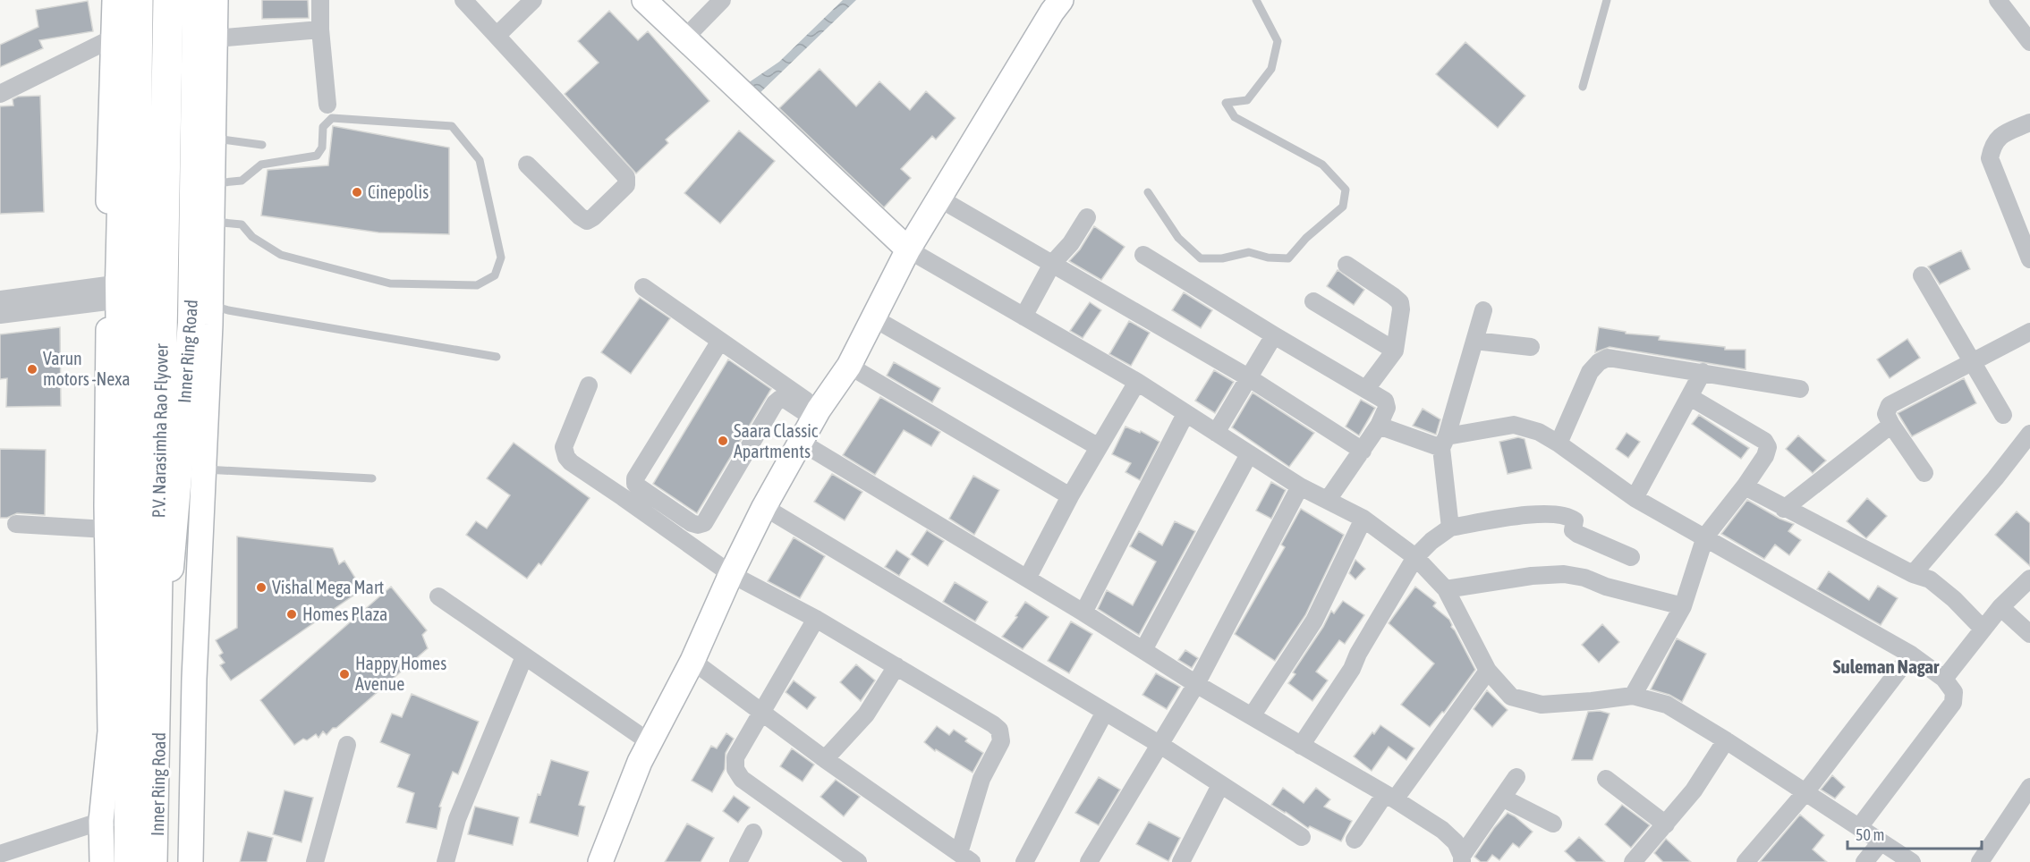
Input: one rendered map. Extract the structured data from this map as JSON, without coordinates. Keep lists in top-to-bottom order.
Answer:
{
  "streets": {
    "highway": ["P.V. Narasimha Rao Flyover"],
    "main road": ["Inner Ring Road"]
  },
  "districts": ["Suleman Nagar"],
  "places": [
    "Cinepolis",
    "Varun motors -Nexa",
    "Saara Classic Apartments",
    "Vishal Mega Mart",
    "Homes Plaza",
    "Happy Homes Avenue"
  ],
  "scale_bar": "50 m"
}
